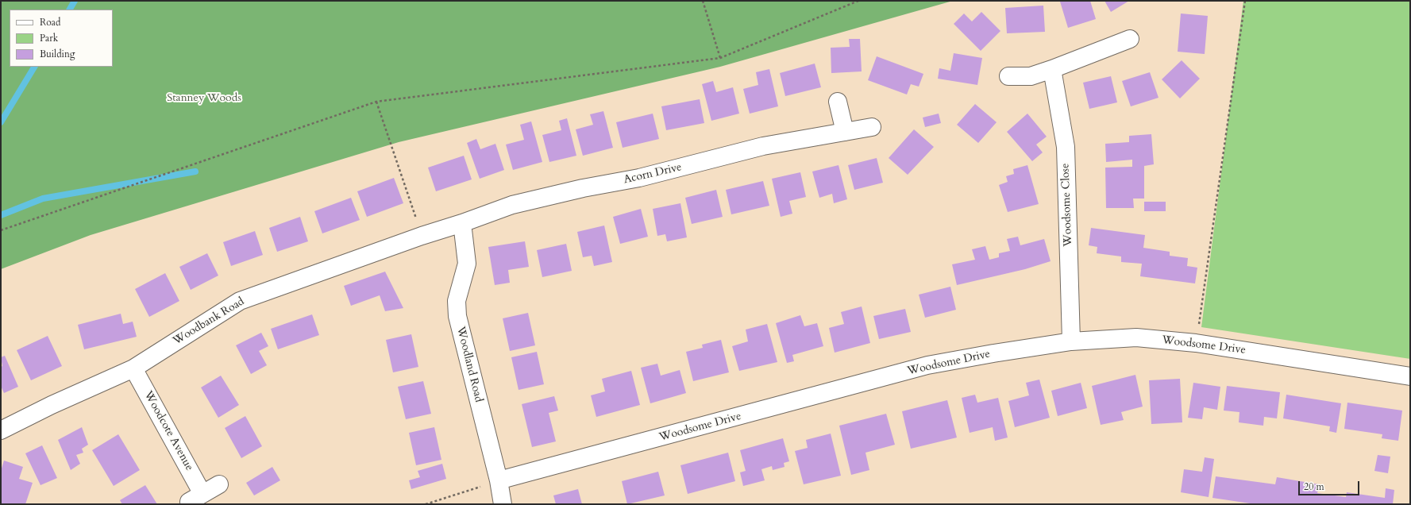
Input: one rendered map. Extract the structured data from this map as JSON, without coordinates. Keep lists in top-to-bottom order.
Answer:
{
  "streets": {
    "street": [
      "Acorn Drive",
      "Woodsome Close",
      "Woodbank Road",
      "Woodsome Drive",
      "Woodland Road",
      "Woodcote Avenue"
    ]
  },
  "crossings": [
    ["Acorn Drive", "Woodbank Road"],
    ["Acorn Drive", "Woodland Road"],
    ["Woodsome Close", "Woodsome Drive"],
    ["Woodbank Road", "Woodland Road"],
    ["Woodbank Road", "Woodcote Avenue"],
    ["Woodsome Drive", "Woodland Road"]
  ],
  "parks": ["Stanney Woods"],
  "legend": ["Road", "Park", "Building"],
  "scale_bar": "20 m"
}
